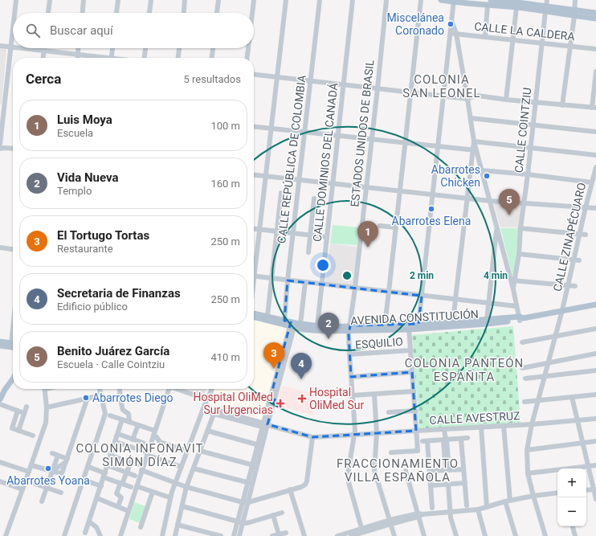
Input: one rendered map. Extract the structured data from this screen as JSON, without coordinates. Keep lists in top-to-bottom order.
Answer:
{
  "streets": {
    "main road": ["AVENIDA CONSTITUCIÓN"],
    "street": [
      "CALLE LA CALDERA",
      "CALLE COINTZIU",
      "ESTADOS UNIDOS DE BRASIL",
      "CALLE REPÚBLICA DE COLOMBIA",
      "CALLE DOMINIOS DEL CANADÁ",
      "CALLE ZINAPÉCUARO",
      "ESQUILIO",
      "CALLE AVESTRUZ"
    ]
  },
  "crossings": [
    ["CALLE LA CALDERA", "CALLE COINTZIU"],
    ["ESTADOS UNIDOS DE BRASIL", "AVENIDA CONSTITUCIÓN"],
    ["ESTADOS UNIDOS DE BRASIL", "ESQUILIO"],
    ["ESTADOS UNIDOS DE BRASIL", "CALLE AVESTRUZ"],
    ["CALLE REPÚBLICA DE COLOMBIA", "AVENIDA CONSTITUCIÓN"],
    ["CALLE DOMINIOS DEL CANADÁ", "AVENIDA CONSTITUCIÓN"],
    ["CALLE ZINAPÉCUARO", "AVENIDA CONSTITUCIÓN"],
    ["CALLE ZINAPÉCUARO", "CALLE AVESTRUZ"]
  ],
  "districts": [
    "COLONIA SAN LEONEL",
    "COLONIA PANTEÓN ESPAÑITA",
    "COLONIA INFONAVIT SIMÓN DÍAZ",
    "FRACCIONAMIENTO VILLA ESPAÑOLA"
  ],
  "places": {
    "other": [
      "Miscelánea Coronado",
      "Abarrotes Chicken",
      "Abarrotes Elena",
      "Abarrotes Diego",
      "Abarrotes Yoana"
    ],
    "health": ["Hospital OliMed Sur", "Hospital OliMed Sur Urgencias"]
  },
  "page": {
    "search": "Buscar aquí",
    "heading": ["Cerca", "5 resultados"],
    "list": [
      {
        "mark": "1",
        "name": "Luis Moya",
        "note": "Escuela",
        "value": "100 m"
      },
      {
        "mark": "2",
        "name": "Vida Nueva",
        "note": "Templo",
        "value": "160 m"
      },
      {
        "mark": "3",
        "name": "El Tortugo Tortas",
        "note": "Restaurante",
        "value": "250 m"
      },
      {
        "mark": "4",
        "name": "Secretaria de Finanzas",
        "note": "Edificio público",
        "value": "250 m"
      },
      {
        "mark": "5",
        "name": "Benito Juárez García",
        "note": "Escuela · Calle Cointziu",
        "value": "410 m"
      }
    ],
    "pins": [
      "5",
      "1",
      "2",
      "3",
      "4"
    ],
    "map_buttons": ["+", "−"]
  },
  "rings": ["2 min", "4 min"]
}
